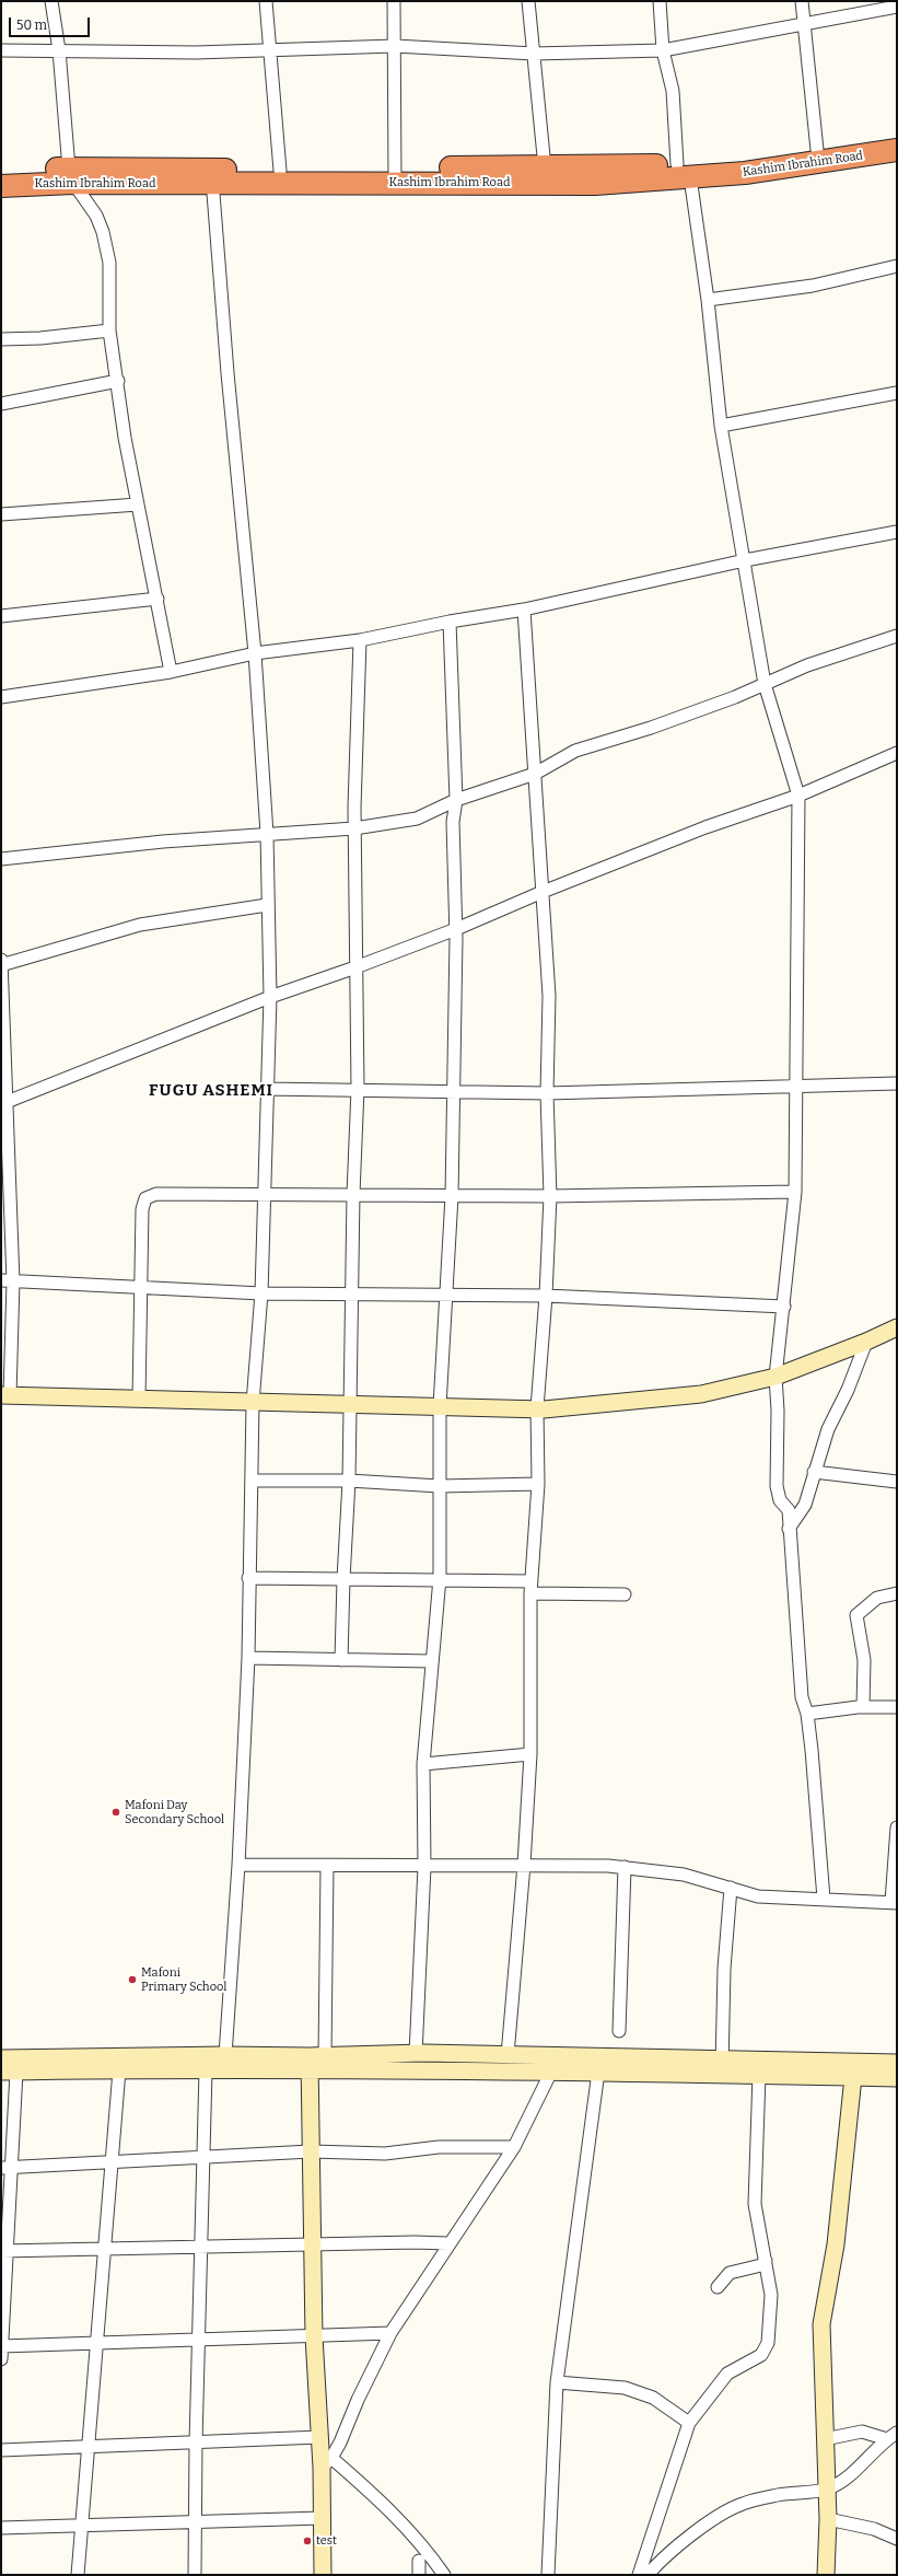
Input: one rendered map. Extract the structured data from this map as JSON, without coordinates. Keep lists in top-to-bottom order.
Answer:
{
  "streets": {
    "highway": ["Kashim Ibrahim Road"]
  },
  "districts": ["FUGU ASHEMI"],
  "places": ["Mafoni Day Secondary School", "Mafoni Primary School", "test"],
  "scale_bar": "50 m"
}
